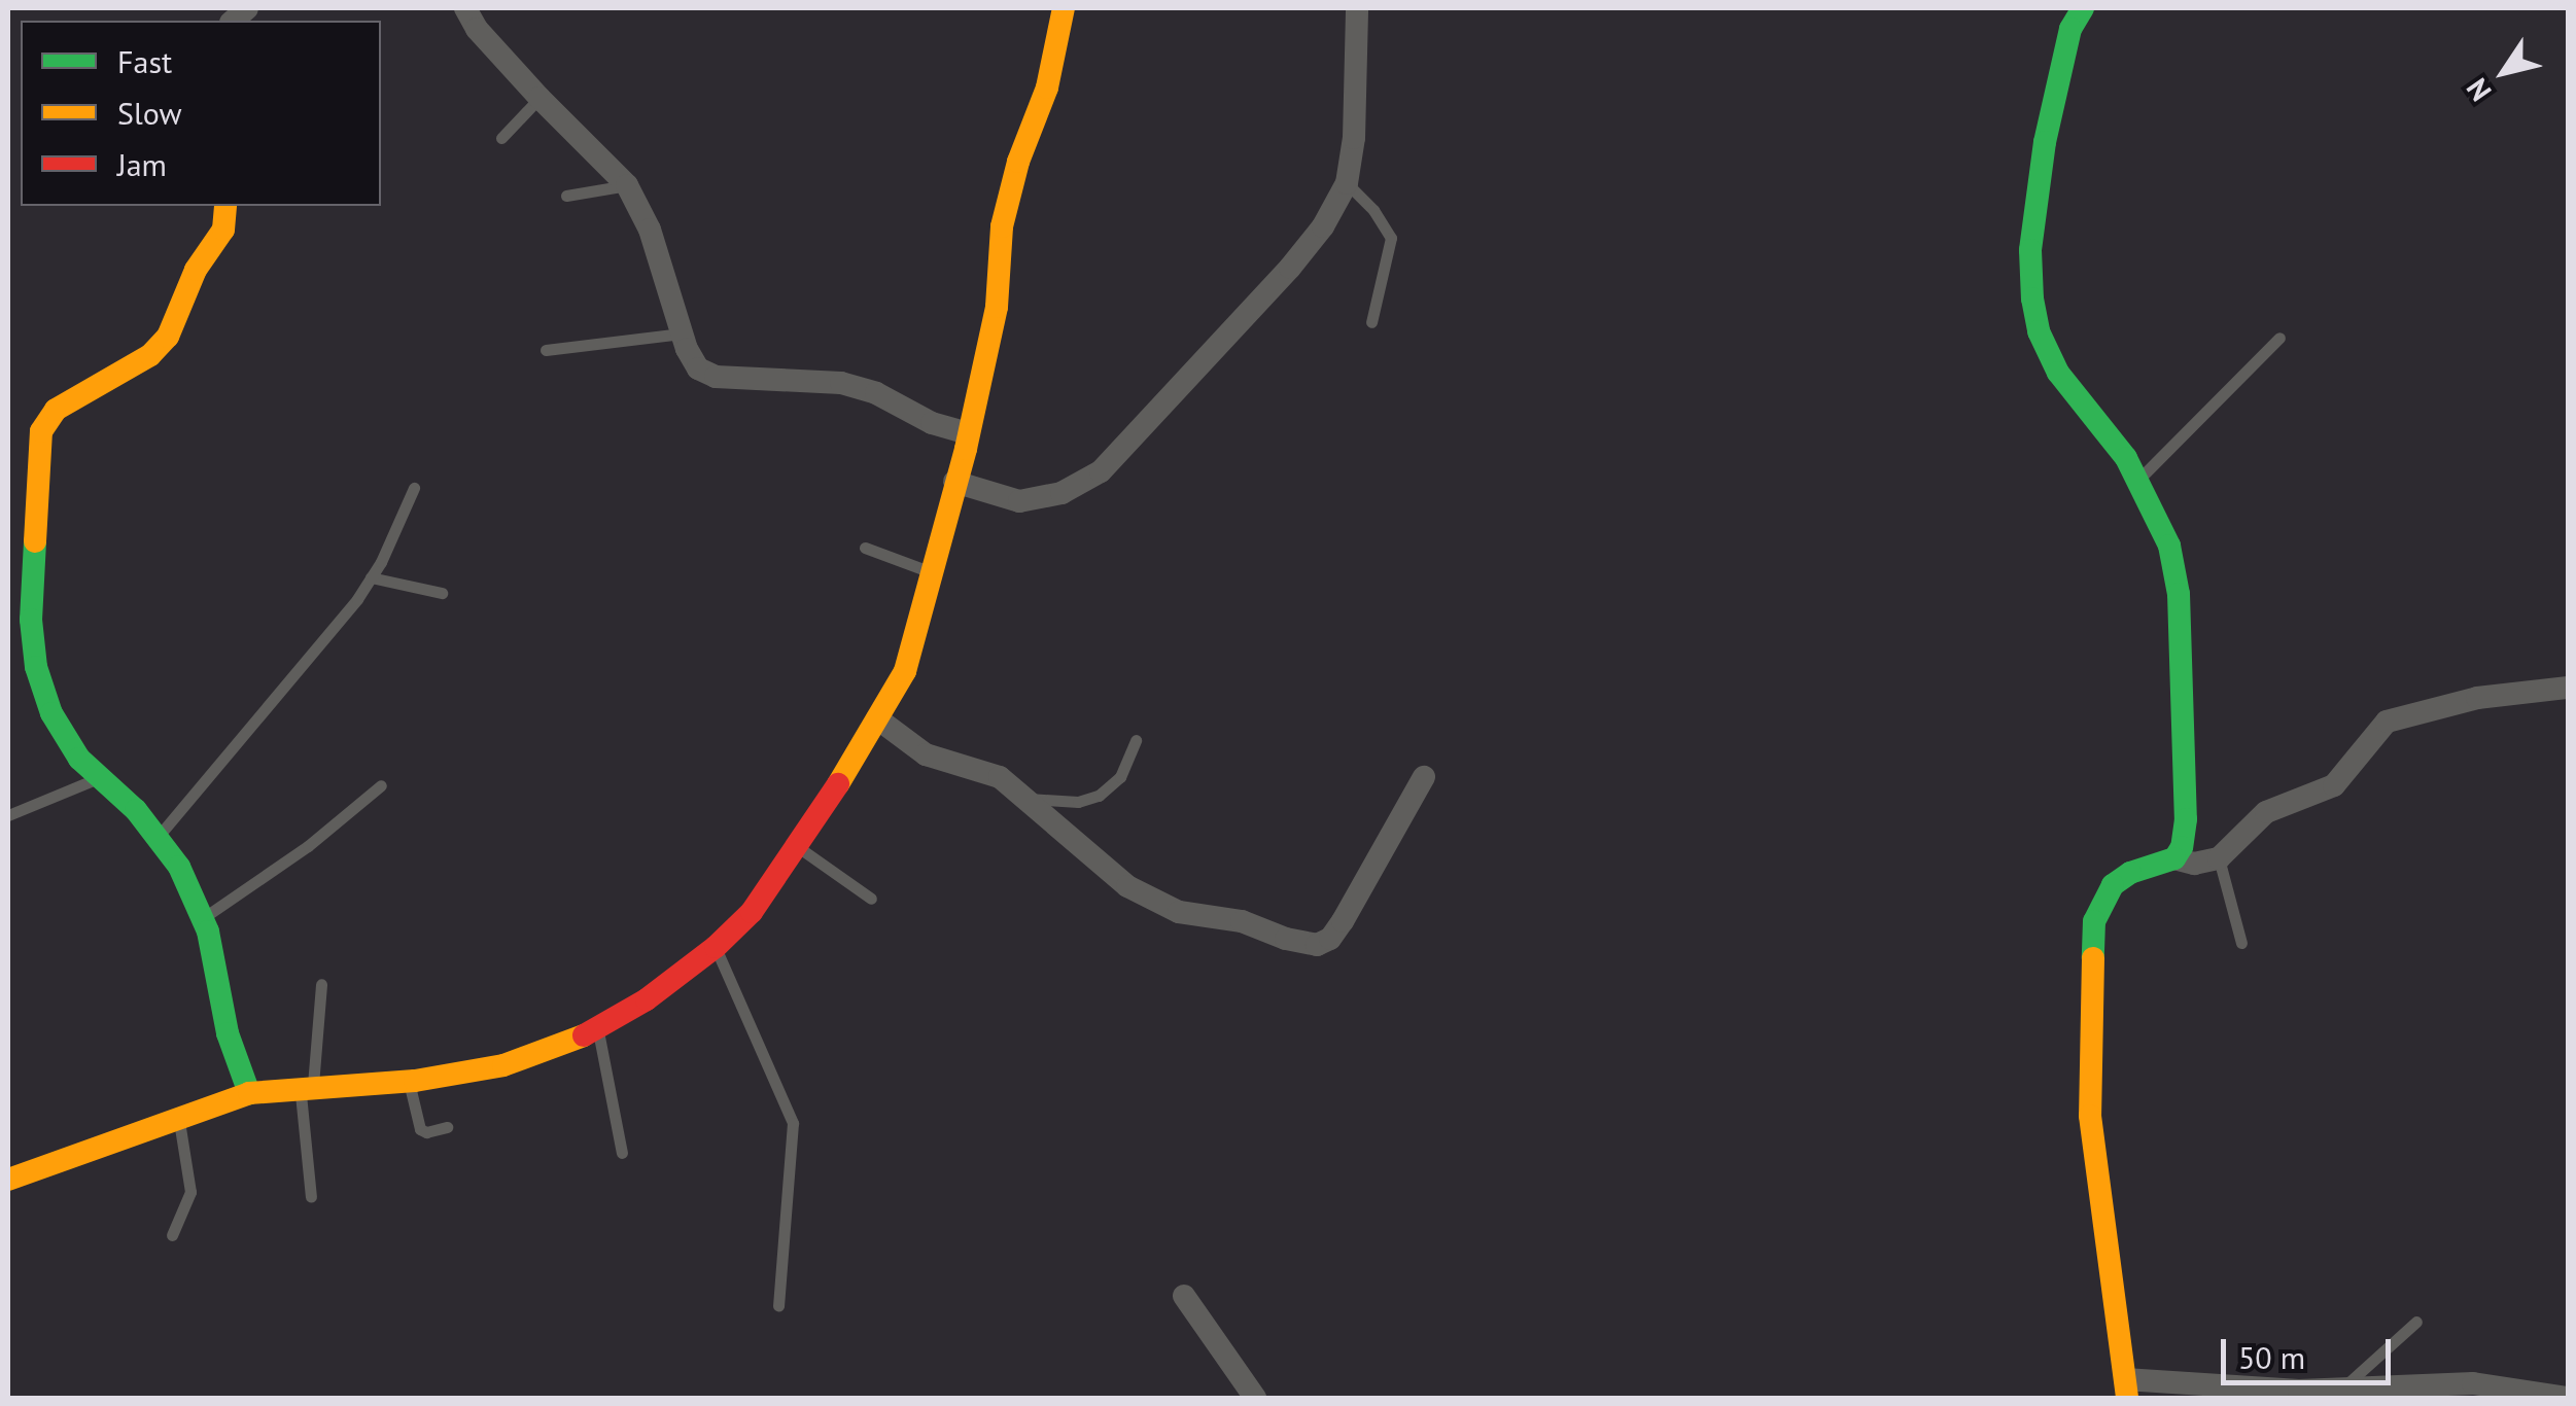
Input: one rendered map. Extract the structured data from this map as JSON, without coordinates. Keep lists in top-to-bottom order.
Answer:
{
  "legend": ["Fast", "Slow", "Jam"],
  "scale_bar": "50 m",
  "north": "bottom left"
}
